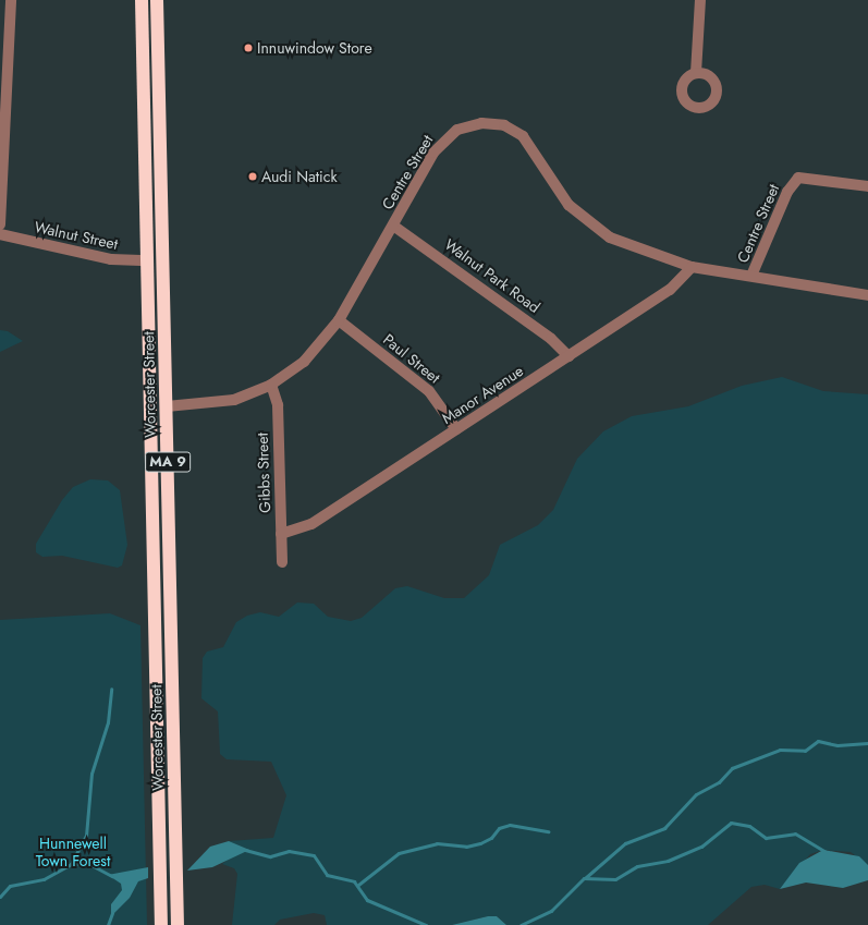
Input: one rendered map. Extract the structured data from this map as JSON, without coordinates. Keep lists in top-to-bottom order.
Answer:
{
  "streets": {
    "highway": ["Worcester Street", "MA 9"],
    "street": [
      "Centre Street",
      "Walnut Street",
      "Walnut Park Road",
      "Paul Street",
      "Manor Avenue",
      "Gibbs Street"
    ]
  },
  "crossings": [
    ["Centre Street", "Walnut Park Road"],
    ["Centre Street", "Paul Street"],
    ["Centre Street", "Worcester Street"],
    ["Centre Street", "Manor Avenue"],
    ["Centre Street", "Gibbs Street"],
    ["Walnut Street", "Worcester Street"],
    ["Walnut Park Road", "Manor Avenue"],
    ["Paul Street", "Manor Avenue"],
    ["Manor Avenue", "Gibbs Street"]
  ],
  "parks": ["Hunnewell Town Forest"],
  "places": ["Innuwindow Store", "Audi Natick"]
}
